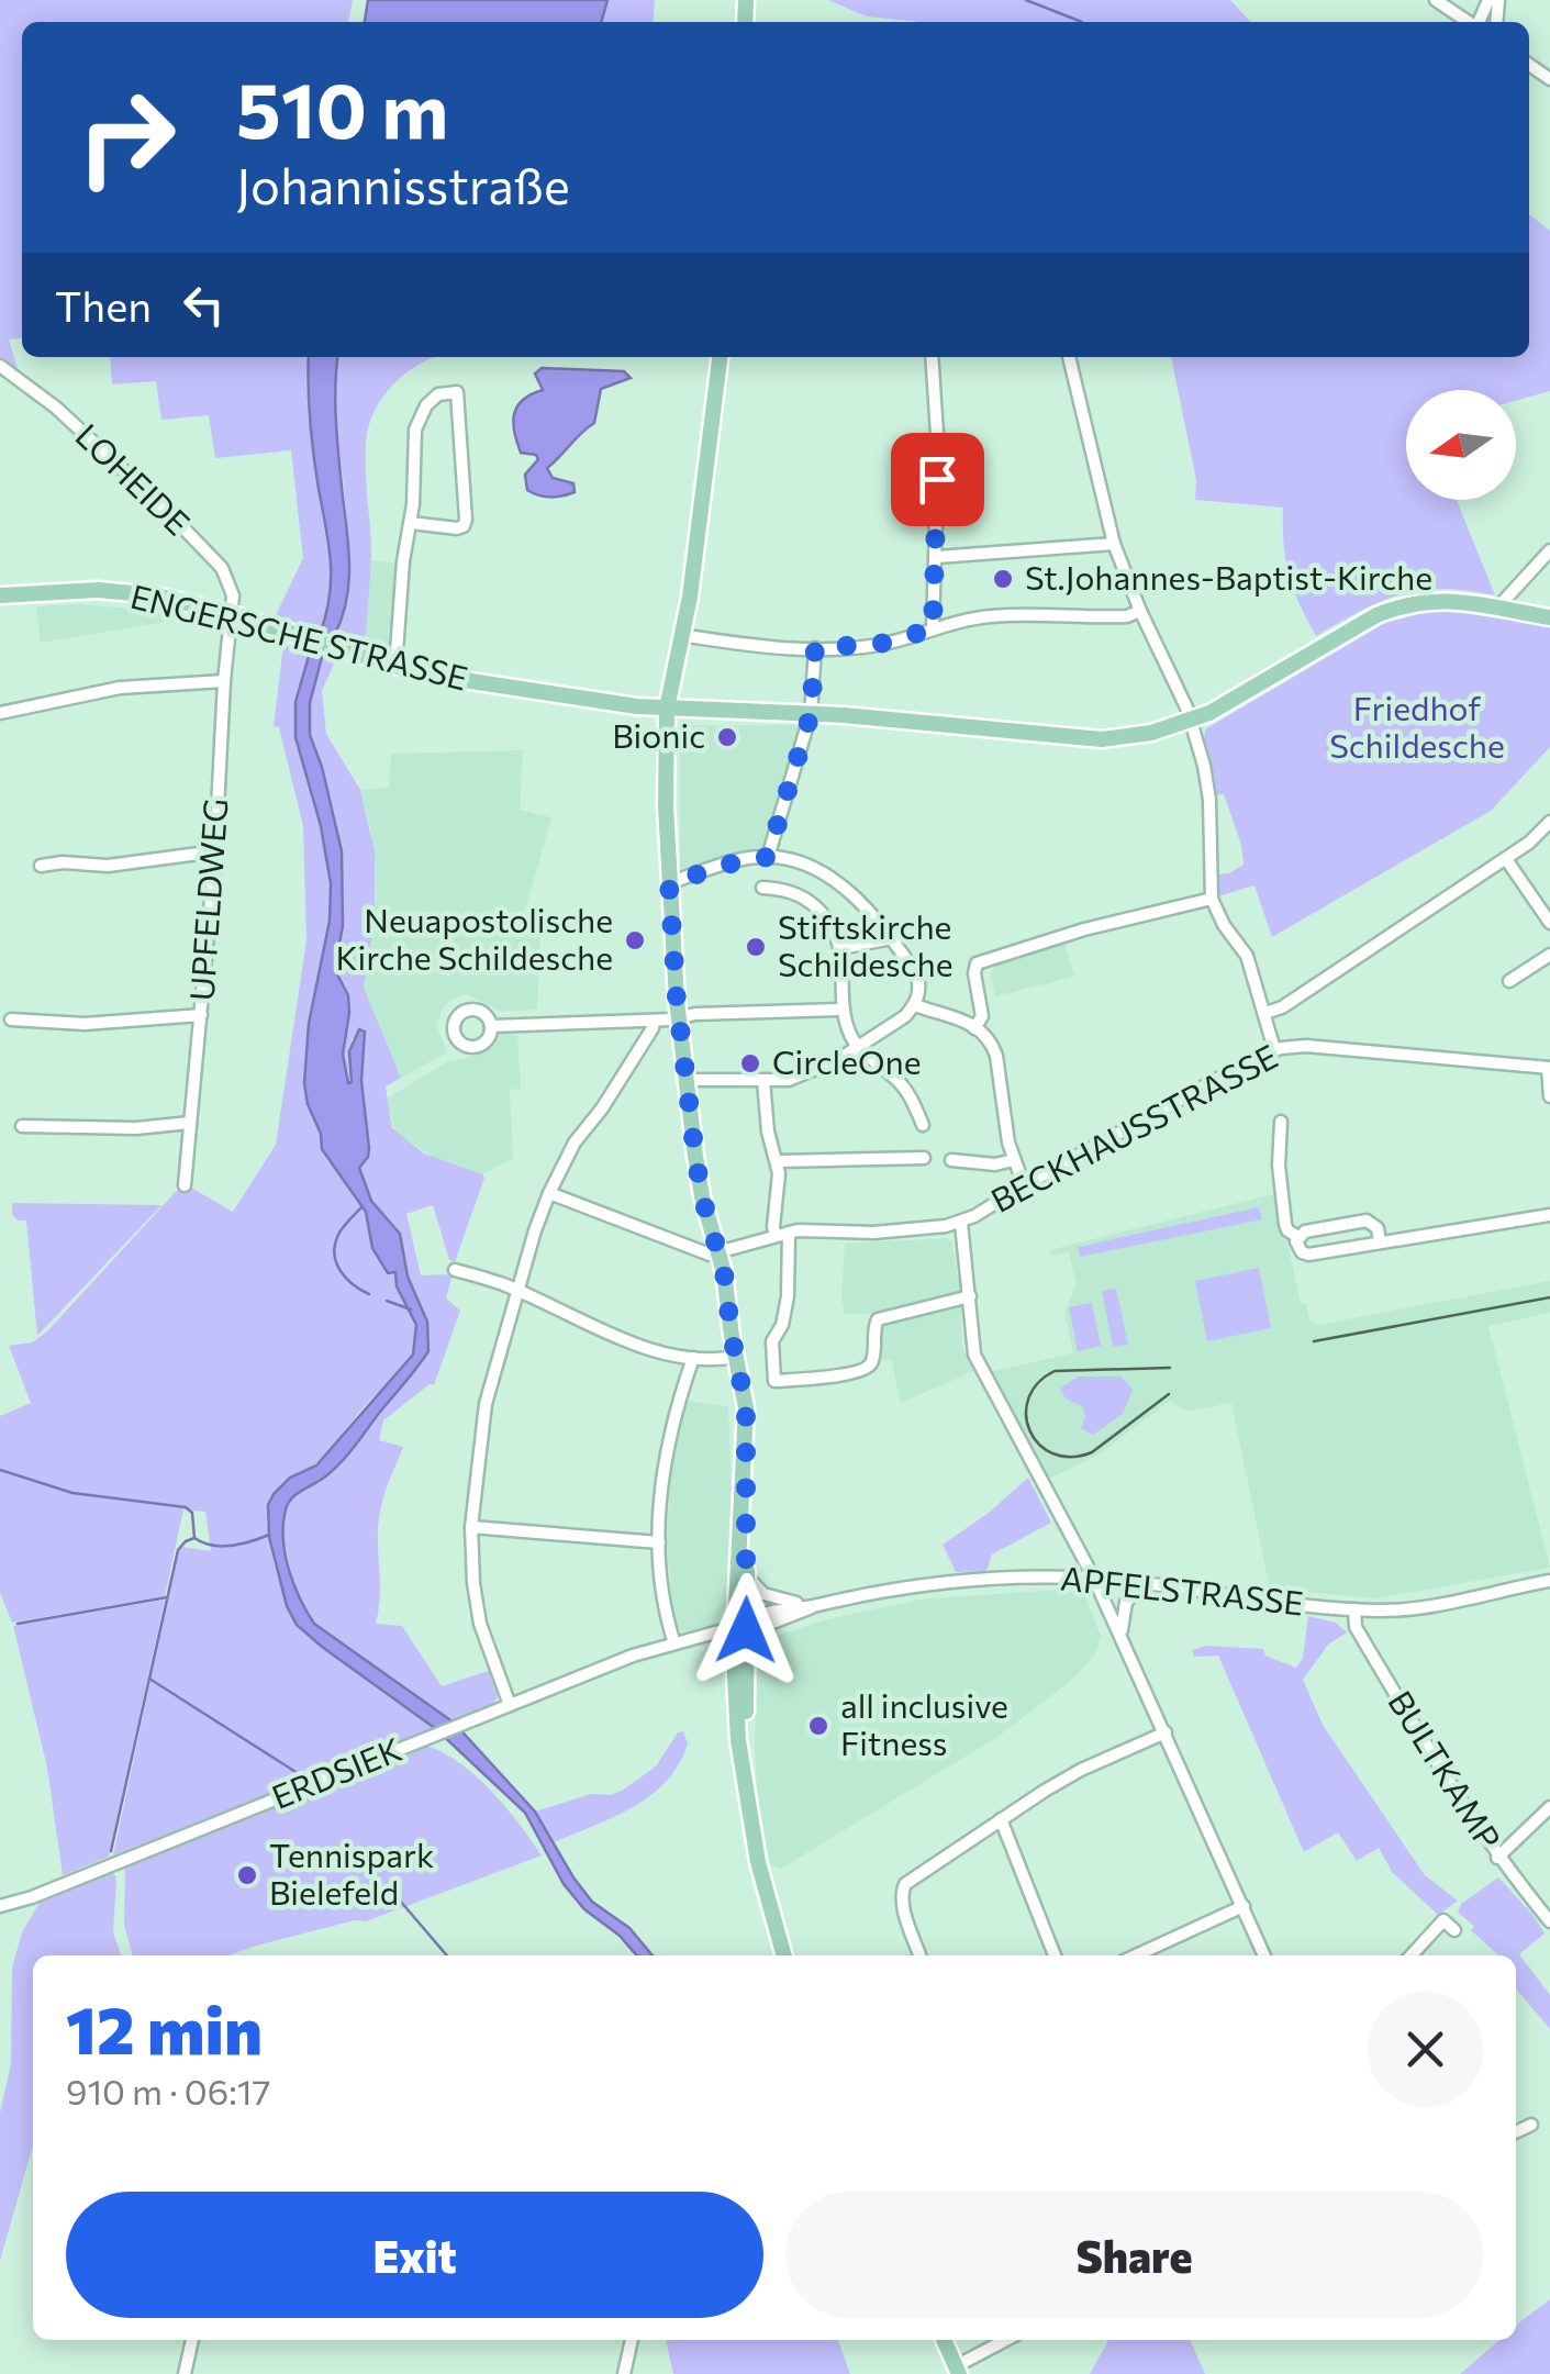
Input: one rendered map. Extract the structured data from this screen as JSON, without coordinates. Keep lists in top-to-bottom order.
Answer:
{
  "streets": {
    "main road": ["ENGERSCHE STRASSE"],
    "street": [
      "LOHEIDE",
      "UPFELDWEG",
      "BECKHAUSSTRASSE",
      "APFELSTRASSE",
      "BULTKAMP",
      "ERDSIEK"
    ]
  },
  "crossings": [
    ["LOHEIDE", "ENGERSCHE STRASSE"],
    ["LOHEIDE", "UPFELDWEG"],
    ["ENGERSCHE STRASSE", "UPFELDWEG"],
    ["APFELSTRASSE", "BULTKAMP"],
    ["APFELSTRASSE", "ERDSIEK"]
  ],
  "parks": ["Friedhof Schildesche"],
  "places": [
    "St.Johannes-Baptist-Kirche",
    "Bionic",
    "Neuapostolische Kirche Schildesche",
    "Stiftskirche Schildesche",
    "CircleOne",
    "all inclusive Fitness",
    "Tennispark Bielefeld"
  ],
  "north": "left",
  "page": {
    "turn": ["510 m", "Johannisstraße"],
    "then": "Then",
    "heading": ["12 min", "910 m · 06:17"],
    "buttons": ["Exit", "Share"]
  }
}
